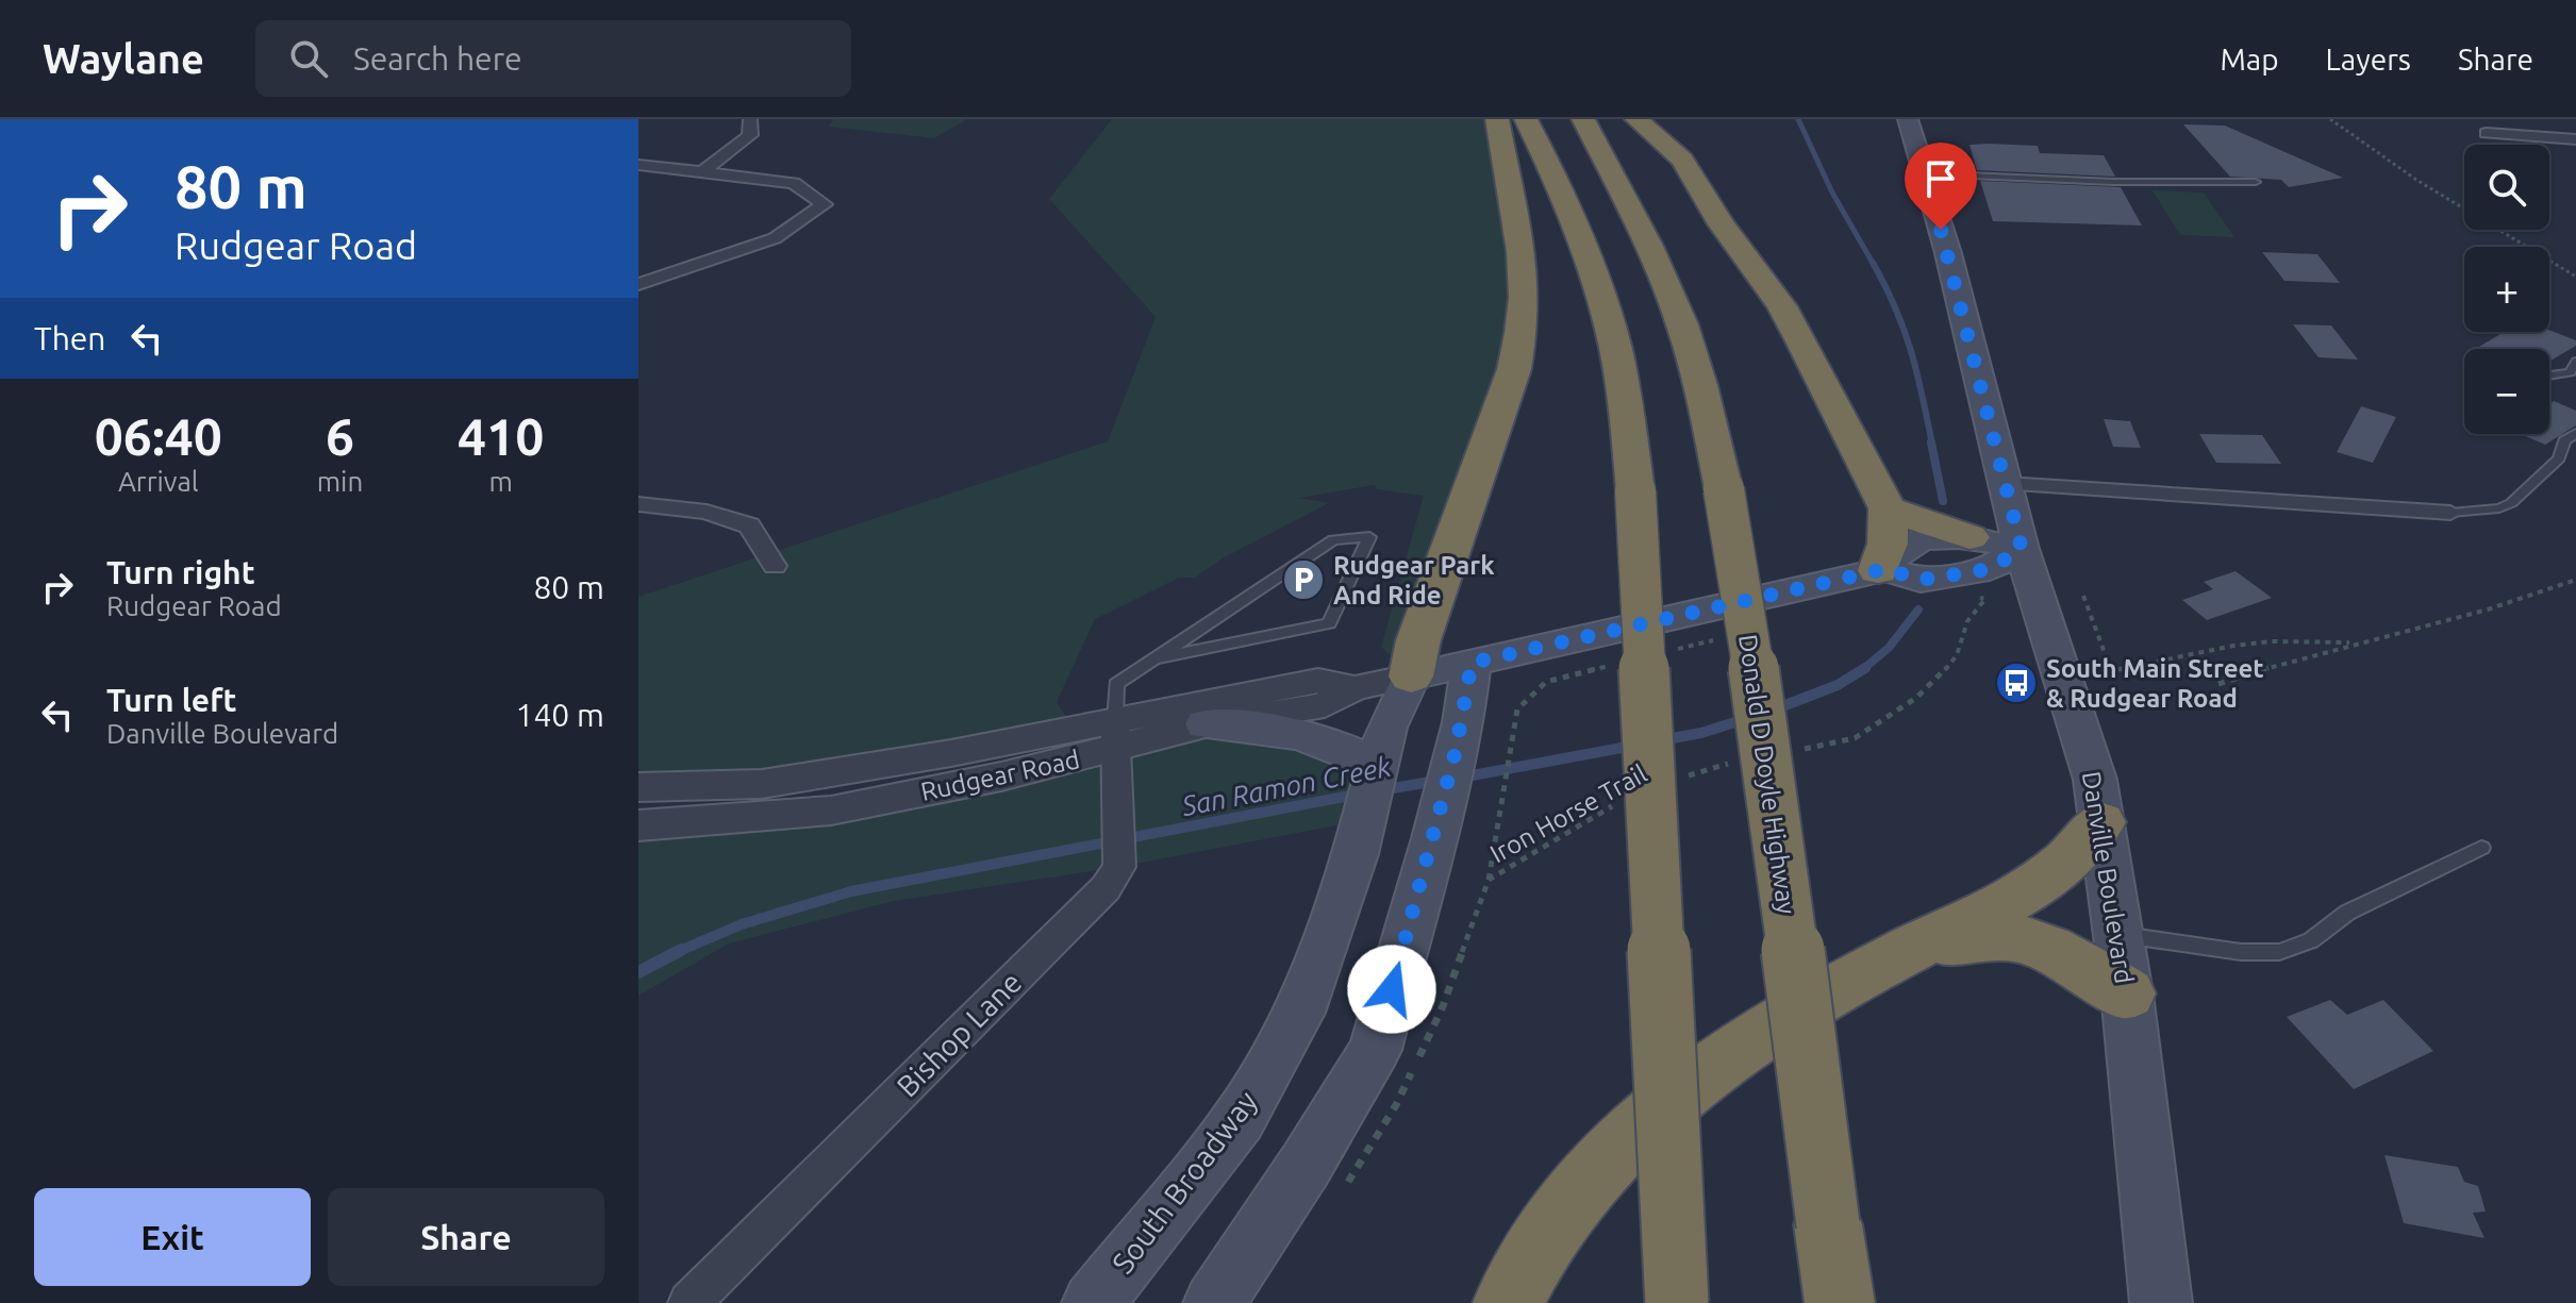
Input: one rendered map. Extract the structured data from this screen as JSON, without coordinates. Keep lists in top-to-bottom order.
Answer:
{
  "streets": {
    "highway": ["Donald D Doyle Highway"],
    "main road": ["Rudgear Road", "Danville Boulevard", "South Broadway"],
    "street": ["Bishop Lane"],
    "path": ["Iron Horse Trail"]
  },
  "crossings": [
    ["Rudgear Road", "Danville Boulevard"],
    ["Rudgear Road", "Bishop Lane"],
    ["Rudgear Road", "South Broadway"]
  ],
  "water": ["San Ramon Creek"],
  "places": {
    "parking": ["Rudgear Park And Ride"],
    "bus stop": ["South Main Street & Rudgear Road"]
  },
  "page": {
    "header": "Waylane",
    "search": "Search here",
    "nav": ["Map", "Layers", "Share"],
    "turn": ["80 m", "Rudgear Road"],
    "map_buttons": ["+", "−"],
    "then": "Then",
    "eta": [
      "06:40",
      "Arrival",
      "6",
      "min",
      "410",
      "m"
    ],
    "list": [
      {
        "name": "Turn right",
        "note": "Rudgear Road",
        "value": "80 m"
      },
      {
        "name": "Turn left",
        "note": "Danville Boulevard",
        "value": "140 m"
      }
    ],
    "buttons": ["Exit", "Share"]
  }
}
